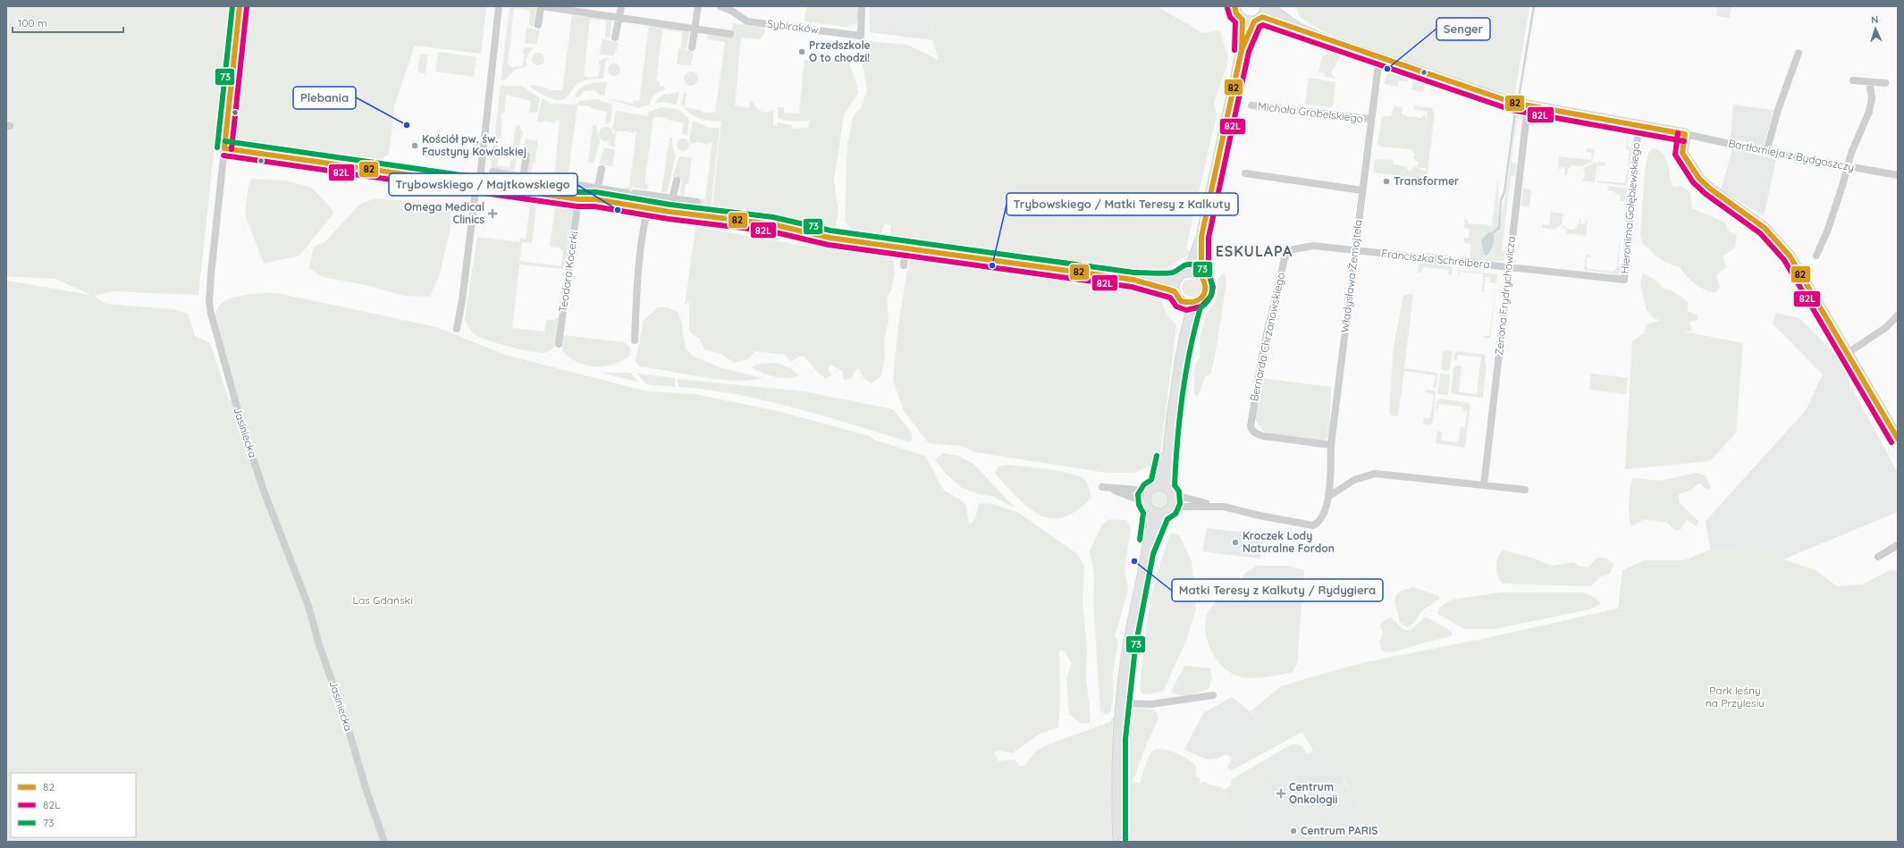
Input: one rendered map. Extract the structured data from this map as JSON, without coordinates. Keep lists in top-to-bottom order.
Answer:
{
  "streets": {
    "street": [
      "Sybiraków",
      "Michała Grobelskiego",
      "Bartłomieja z Bydgoszczy",
      "Hieronima Gołębiewskiego",
      "Franciszka Schreibera",
      "Teodora Kocerki",
      "Władysława Żemojtela",
      "Zenona Frydrychowicza",
      "Bernarda Chrzanowskiego",
      "Jasiniecka"
    ]
  },
  "crossings": [
    ["Michała Grobelskiego", "Władysława Żemojtela"],
    ["Hieronima Gołębiewskiego", "Franciszka Schreibera"],
    ["Franciszka Schreibera", "Władysława Żemojtela"],
    ["Franciszka Schreibera", "Zenona Frydrychowicza"],
    ["Franciszka Schreibera", "Bernarda Chrzanowskiego"],
    ["Władysława Żemojtela", "Bernarda Chrzanowskiego"]
  ],
  "districts": ["ESKULAPA"],
  "parks": ["Las Gdański", "Park leśny na Przylesiu"],
  "places": {
    "other": [
      "Przedszkole O to chodzi!",
      "Senger",
      "Plebania",
      "Kościół pw. św. Faustyny Kowalskiej",
      "Transformer",
      "Trybowskiego / Majtkowskiego",
      "Trybowskiego / Matki Teresy z Kalkuty",
      "Kroczek Lody Naturalne Fordon",
      "Matki Teresy z Kalkuty / Rydygiera",
      "Centrum PARIS"
    ],
    "health": ["Omega Medical Clinics", "Centrum Onkologii"]
  },
  "lines": ["transit line 82", "transit line 73", "transit line 82L"],
  "legend": ["82", "82L", "73"],
  "scale_bar": "100 m",
  "north": "top"
}
